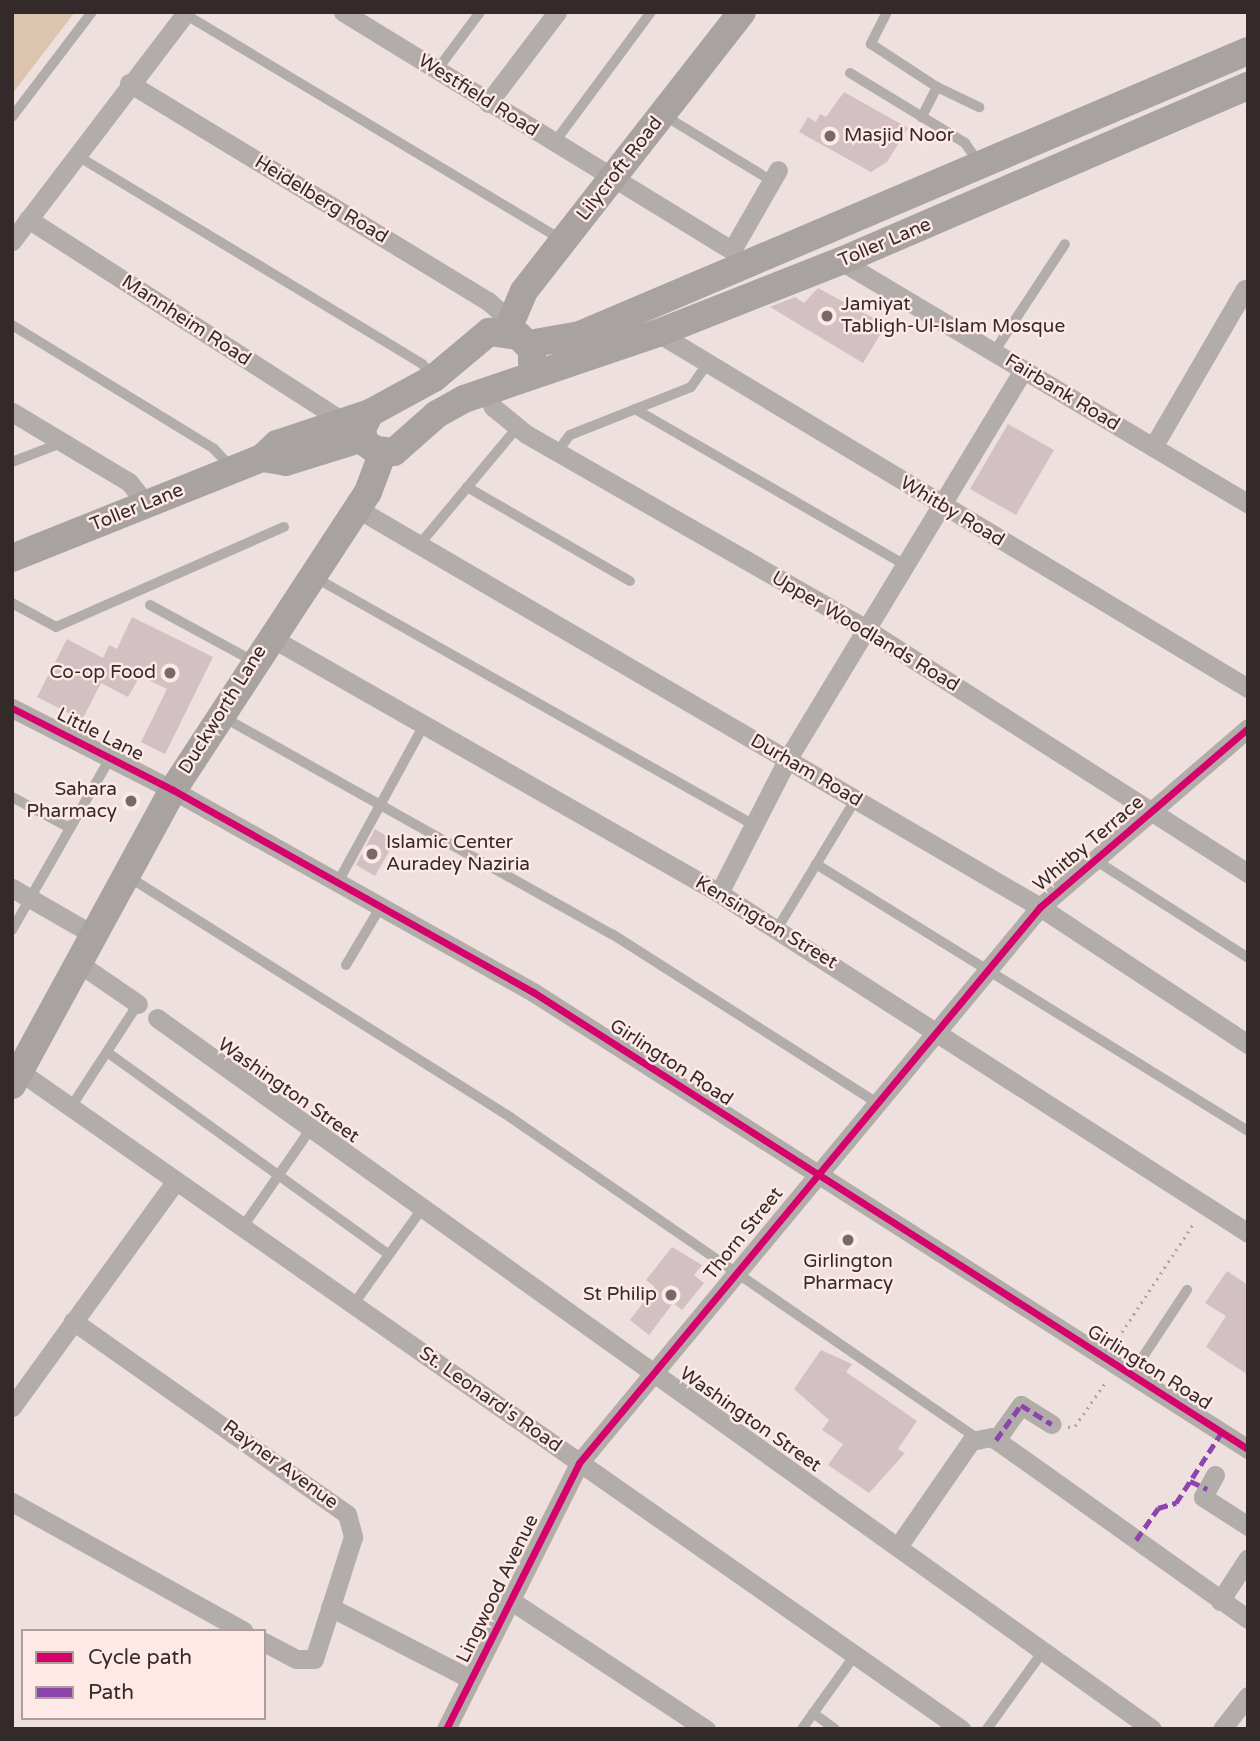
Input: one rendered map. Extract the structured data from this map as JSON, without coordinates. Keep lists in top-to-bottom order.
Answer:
{
  "streets": {
    "main road": ["Lilycroft Road", "Toller Lane", "Duckworth Lane"],
    "street": [
      "Westfield Road",
      "Heidelberg Road",
      "Mannheim Road",
      "Fairbank Road",
      "Whitby Road",
      "Upper Woodlands Road",
      "Little Lane",
      "Durham Road",
      "Whitby Terrace",
      "Kensington Street",
      "Girlington Road",
      "Washington Street",
      "Thorn Street",
      "St. Leonard's Road",
      "Rayner Avenue",
      "Lingwood Avenue"
    ]
  },
  "crossings": [
    ["Westfield Road", "Lilycroft Road"],
    ["Westfield Road", "Toller Lane"],
    ["Lilycroft Road", "Heidelberg Road"],
    ["Lilycroft Road", "Toller Lane"],
    ["Heidelberg Road", "Toller Lane"],
    ["Toller Lane", "Mannheim Road"],
    ["Toller Lane", "Fairbank Road"],
    ["Toller Lane", "Whitby Road"],
    ["Toller Lane", "Upper Woodlands Road"],
    ["Toller Lane", "Duckworth Lane"],
    ["Mannheim Road", "Duckworth Lane"],
    ["Upper Woodlands Road", "Whitby Terrace"],
    ["Duckworth Lane", "Little Lane"],
    ["Duckworth Lane", "Durham Road"],
    ["Duckworth Lane", "Kensington Street"],
    ["Duckworth Lane", "Girlington Road"],
    ["Duckworth Lane", "St. Leonard's Road"],
    ["Little Lane", "Girlington Road"],
    ["Durham Road", "Whitby Terrace"],
    ["Whitby Terrace", "Kensington Street"],
    ["Whitby Terrace", "Thorn Street"],
    ["Kensington Street", "Thorn Street"],
    ["Girlington Road", "Thorn Street"],
    ["Washington Street", "Thorn Street"],
    ["Thorn Street", "St. Leonard's Road"],
    ["Thorn Street", "Lingwood Avenue"],
    ["St. Leonard's Road", "Lingwood Avenue"]
  ],
  "places": [
    "Masjid Noor",
    "Jamiyat Tabligh-Ul-Islam Mosque",
    "Co-op Food",
    "Sahara Pharmacy",
    "Islamic Center Auradey Naziria",
    "Girlington Pharmacy",
    "St Philip"
  ],
  "legend": ["Cycle path", "Path"]
}
